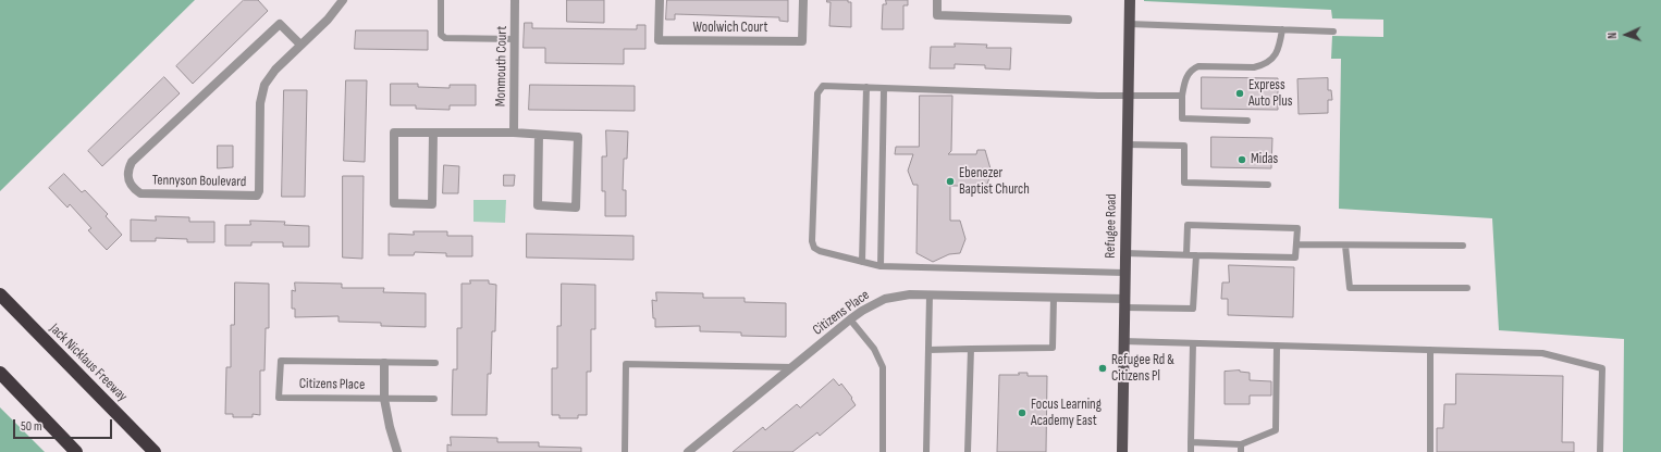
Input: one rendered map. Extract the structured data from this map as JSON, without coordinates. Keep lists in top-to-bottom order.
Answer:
{
  "streets": {
    "highway": ["Jack Nicklaus Freeway"],
    "main road": ["Refugee Road"],
    "street": [
      "Woolwich Court",
      "Monmouth Court",
      "Tennyson Boulevard",
      "Citizens Place"
    ]
  },
  "crossings": [
    ["Refugee Road", "Citizens Place"]
  ],
  "places": [
    "Express Auto Plus",
    "Midas",
    "Ebenezer Baptist Church",
    "Refugee Rd & Citizens Pl",
    "Focus Learning Academy East"
  ],
  "scale_bar": "50 m",
  "north": "left"
}
